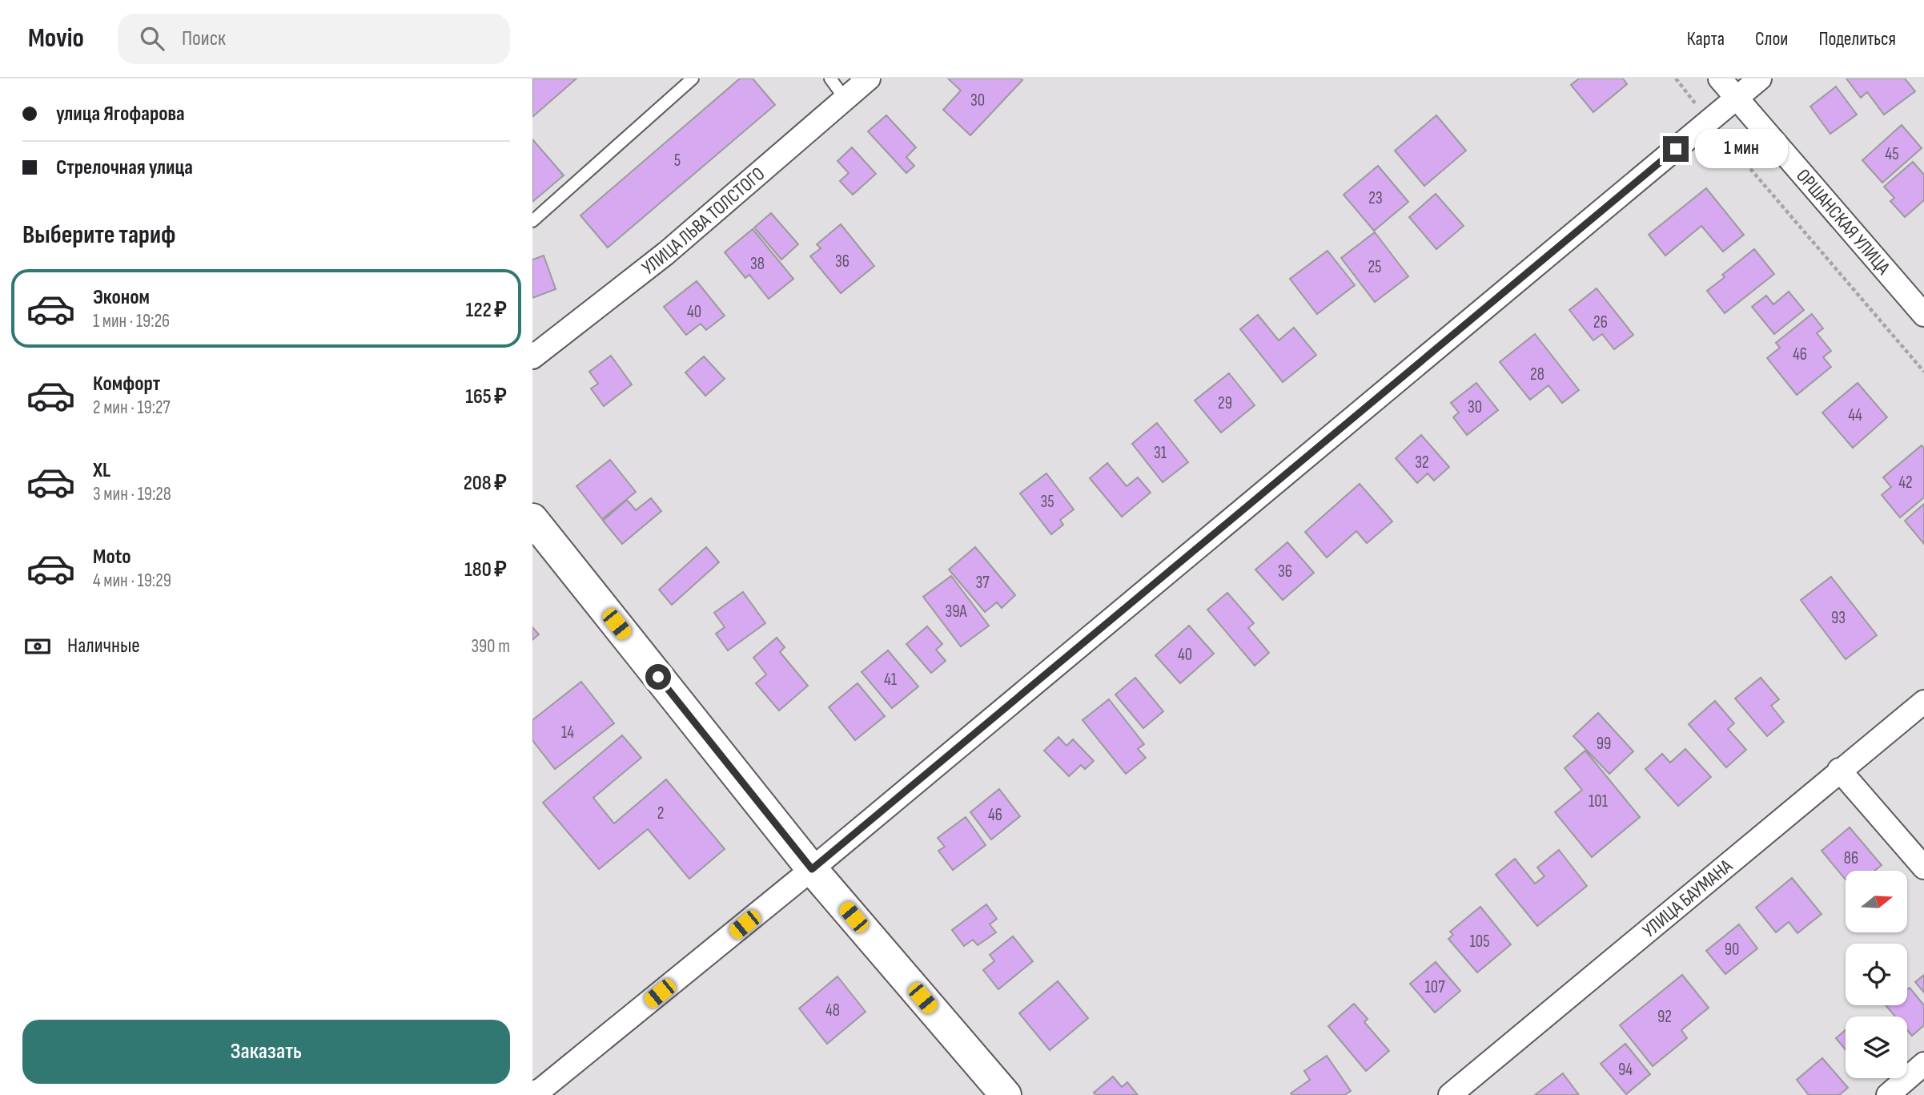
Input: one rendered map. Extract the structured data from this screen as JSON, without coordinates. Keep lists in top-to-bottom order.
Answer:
{
  "streets": {
    "street": ["УЛИЦА ЛЬВА ТОЛСТОГО", "ОРШАНСКАЯ УЛИЦА", "УЛИЦА БАУМАНА"]
  },
  "house_numbers": [
    "30",
    "45",
    "5",
    "23",
    "36",
    "38",
    "25",
    "40",
    "26",
    "46",
    "28",
    "29",
    "30",
    "44",
    "31",
    "32",
    "42",
    "35",
    "36",
    "37",
    "39А",
    "93",
    "40",
    "41",
    "14",
    "99",
    "101",
    "2",
    "46",
    "86",
    "105",
    "90",
    "107",
    "48",
    "92",
    "94"
  ],
  "north": "right",
  "page": {
    "header": "Movio",
    "search": "Поиск",
    "nav": ["Карта", "Слои", "Поделиться"],
    "banner": ["улица Ягофарова", "Стрелочная улица"],
    "bubble": "1 мин",
    "heading": "Выберите тариф",
    "list": [
      {
        "name": "Эконом",
        "note": "1 мин · 19:26",
        "value": "122 ₽"
      },
      {
        "name": "Комфорт",
        "note": "2 мин · 19:27",
        "value": "165 ₽"
      },
      {
        "name": "XL",
        "note": "3 мин · 19:28",
        "value": "208 ₽"
      },
      {
        "name": "Moto",
        "note": "4 мин · 19:29",
        "value": "180 ₽"
      }
    ],
    "pay": ["Наличные", "390 m"],
    "buttons": "Заказать"
  }
}
